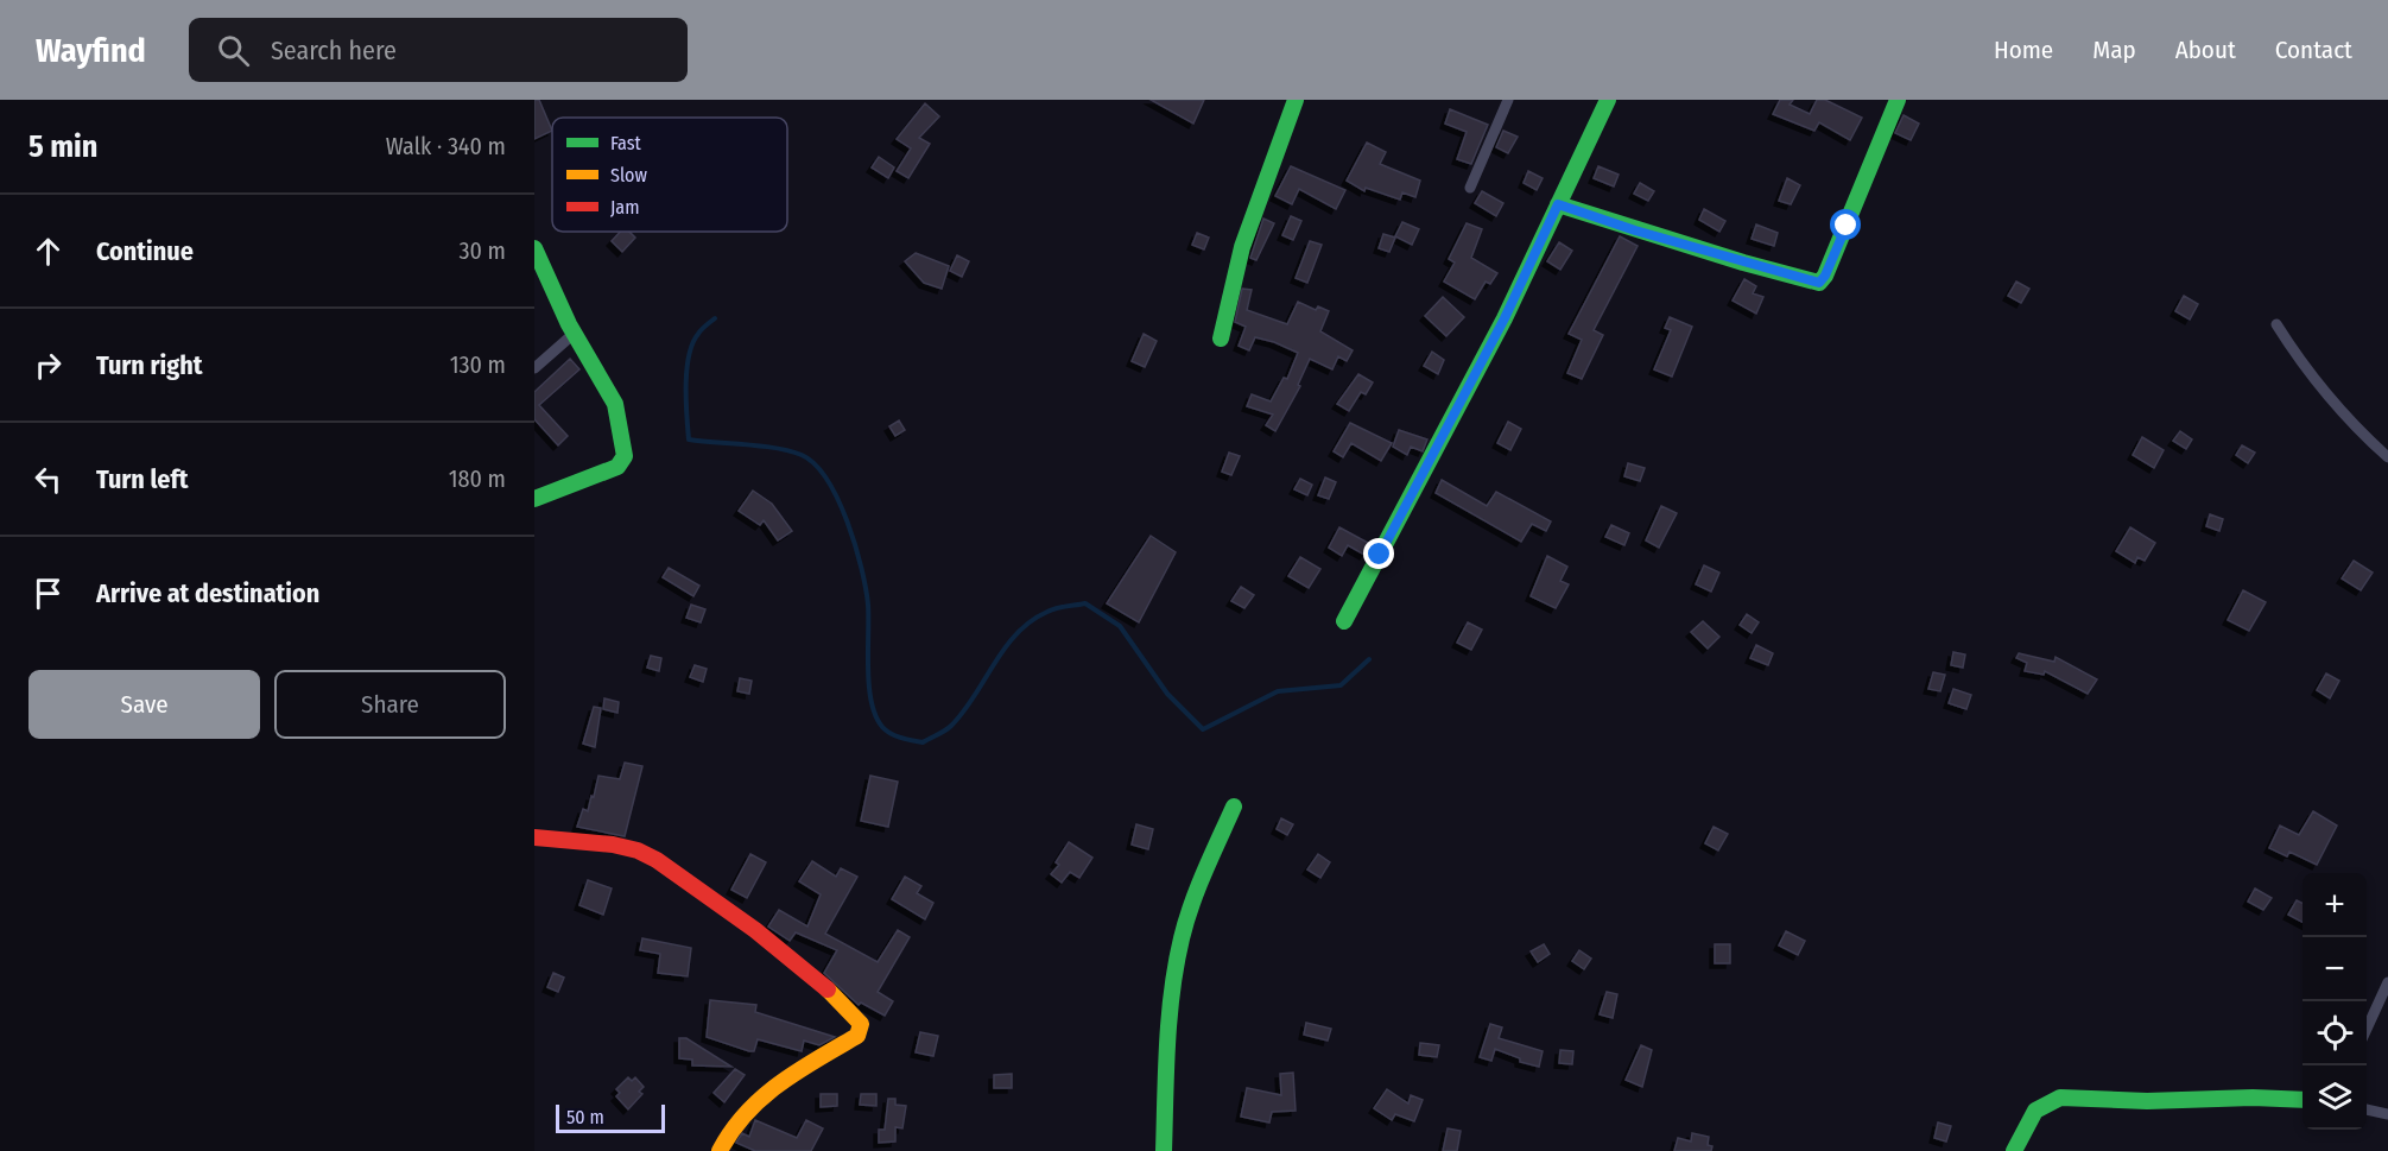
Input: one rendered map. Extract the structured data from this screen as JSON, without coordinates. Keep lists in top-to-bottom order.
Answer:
{
  "legend": ["Fast", "Slow", "Jam"],
  "scale_bar": "50 m",
  "page": {
    "header": "Wayfind",
    "search": "Search here",
    "nav": [
      "Home",
      "Map",
      "About",
      "Contact"
    ],
    "heading": ["5 min", "Walk · 340 m"],
    "list": [
      ["Continue", "30 m"],
      ["Turn right", "130 m"],
      ["Turn left", "180 m"],
      "Arrive at destination"
    ],
    "buttons": ["Save", "Share"],
    "map_buttons": ["+", "−"],
    "scale": "50 m"
  }
}
